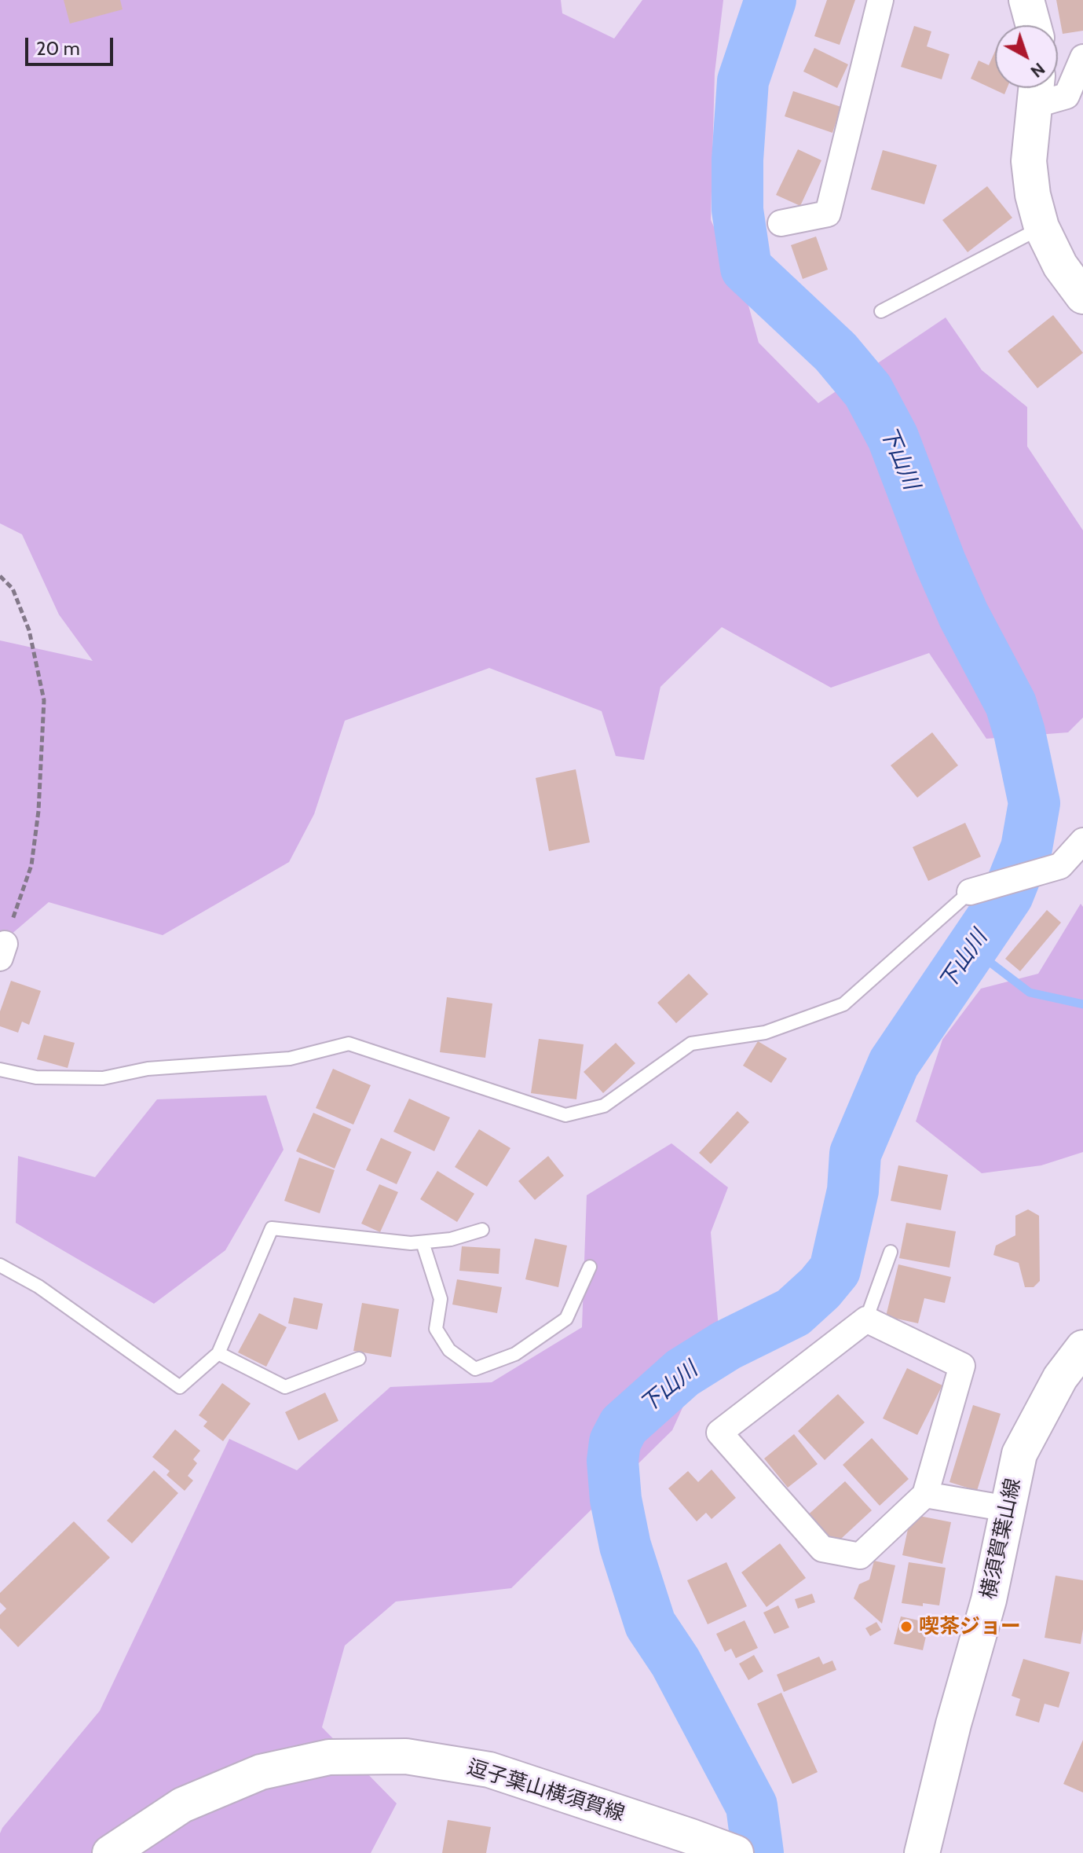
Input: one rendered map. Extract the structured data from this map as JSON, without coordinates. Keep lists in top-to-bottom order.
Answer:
{
  "streets": {
    "main road": ["横須賀葉山線", "逗子葉山横須賀線"]
  },
  "water": ["下山川"],
  "places": ["喫茶ジョー"],
  "scale_bar": "20 m",
  "north": "bottom right"
}
